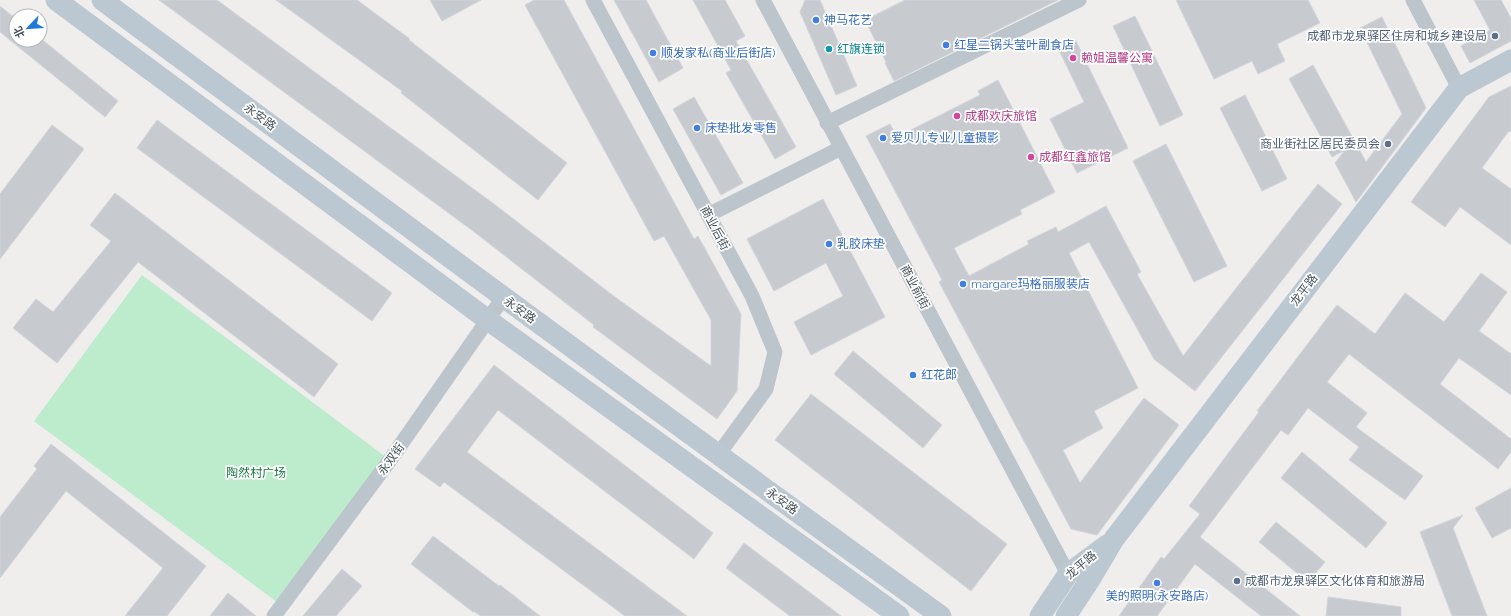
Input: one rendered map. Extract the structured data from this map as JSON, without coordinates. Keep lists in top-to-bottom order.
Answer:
{
  "streets": {
    "street": [
      "永安路",
      "商业后街",
      "商业前街",
      "龙平路",
      "永双街"
    ]
  },
  "crossings": [
    ["永安路", "商业后街"],
    ["永安路", "永双街"],
    ["商业前街", "龙平路"]
  ],
  "parks": ["陶然村广场"],
  "places": [
    "神马花艺",
    "成都市龙泉驿区住房和城乡建设局",
    "红星二锅头莹叶副食店",
    "红旗连锁",
    "顺发家私(商业后街店)",
    "赖姐温馨公寓",
    "成都欢庆旅馆",
    "床垫批发零售",
    "爱贝儿专业儿童摄影",
    "商业街社区居民委员会",
    "成都红鑫旅馆",
    "乳胶床垫",
    "margare玛格丽服装店",
    "红花郎",
    "成都市龙泉驿区文化体育和旅游局",
    "美的照明(永安路店)"
  ],
  "north": "bottom left"
}
